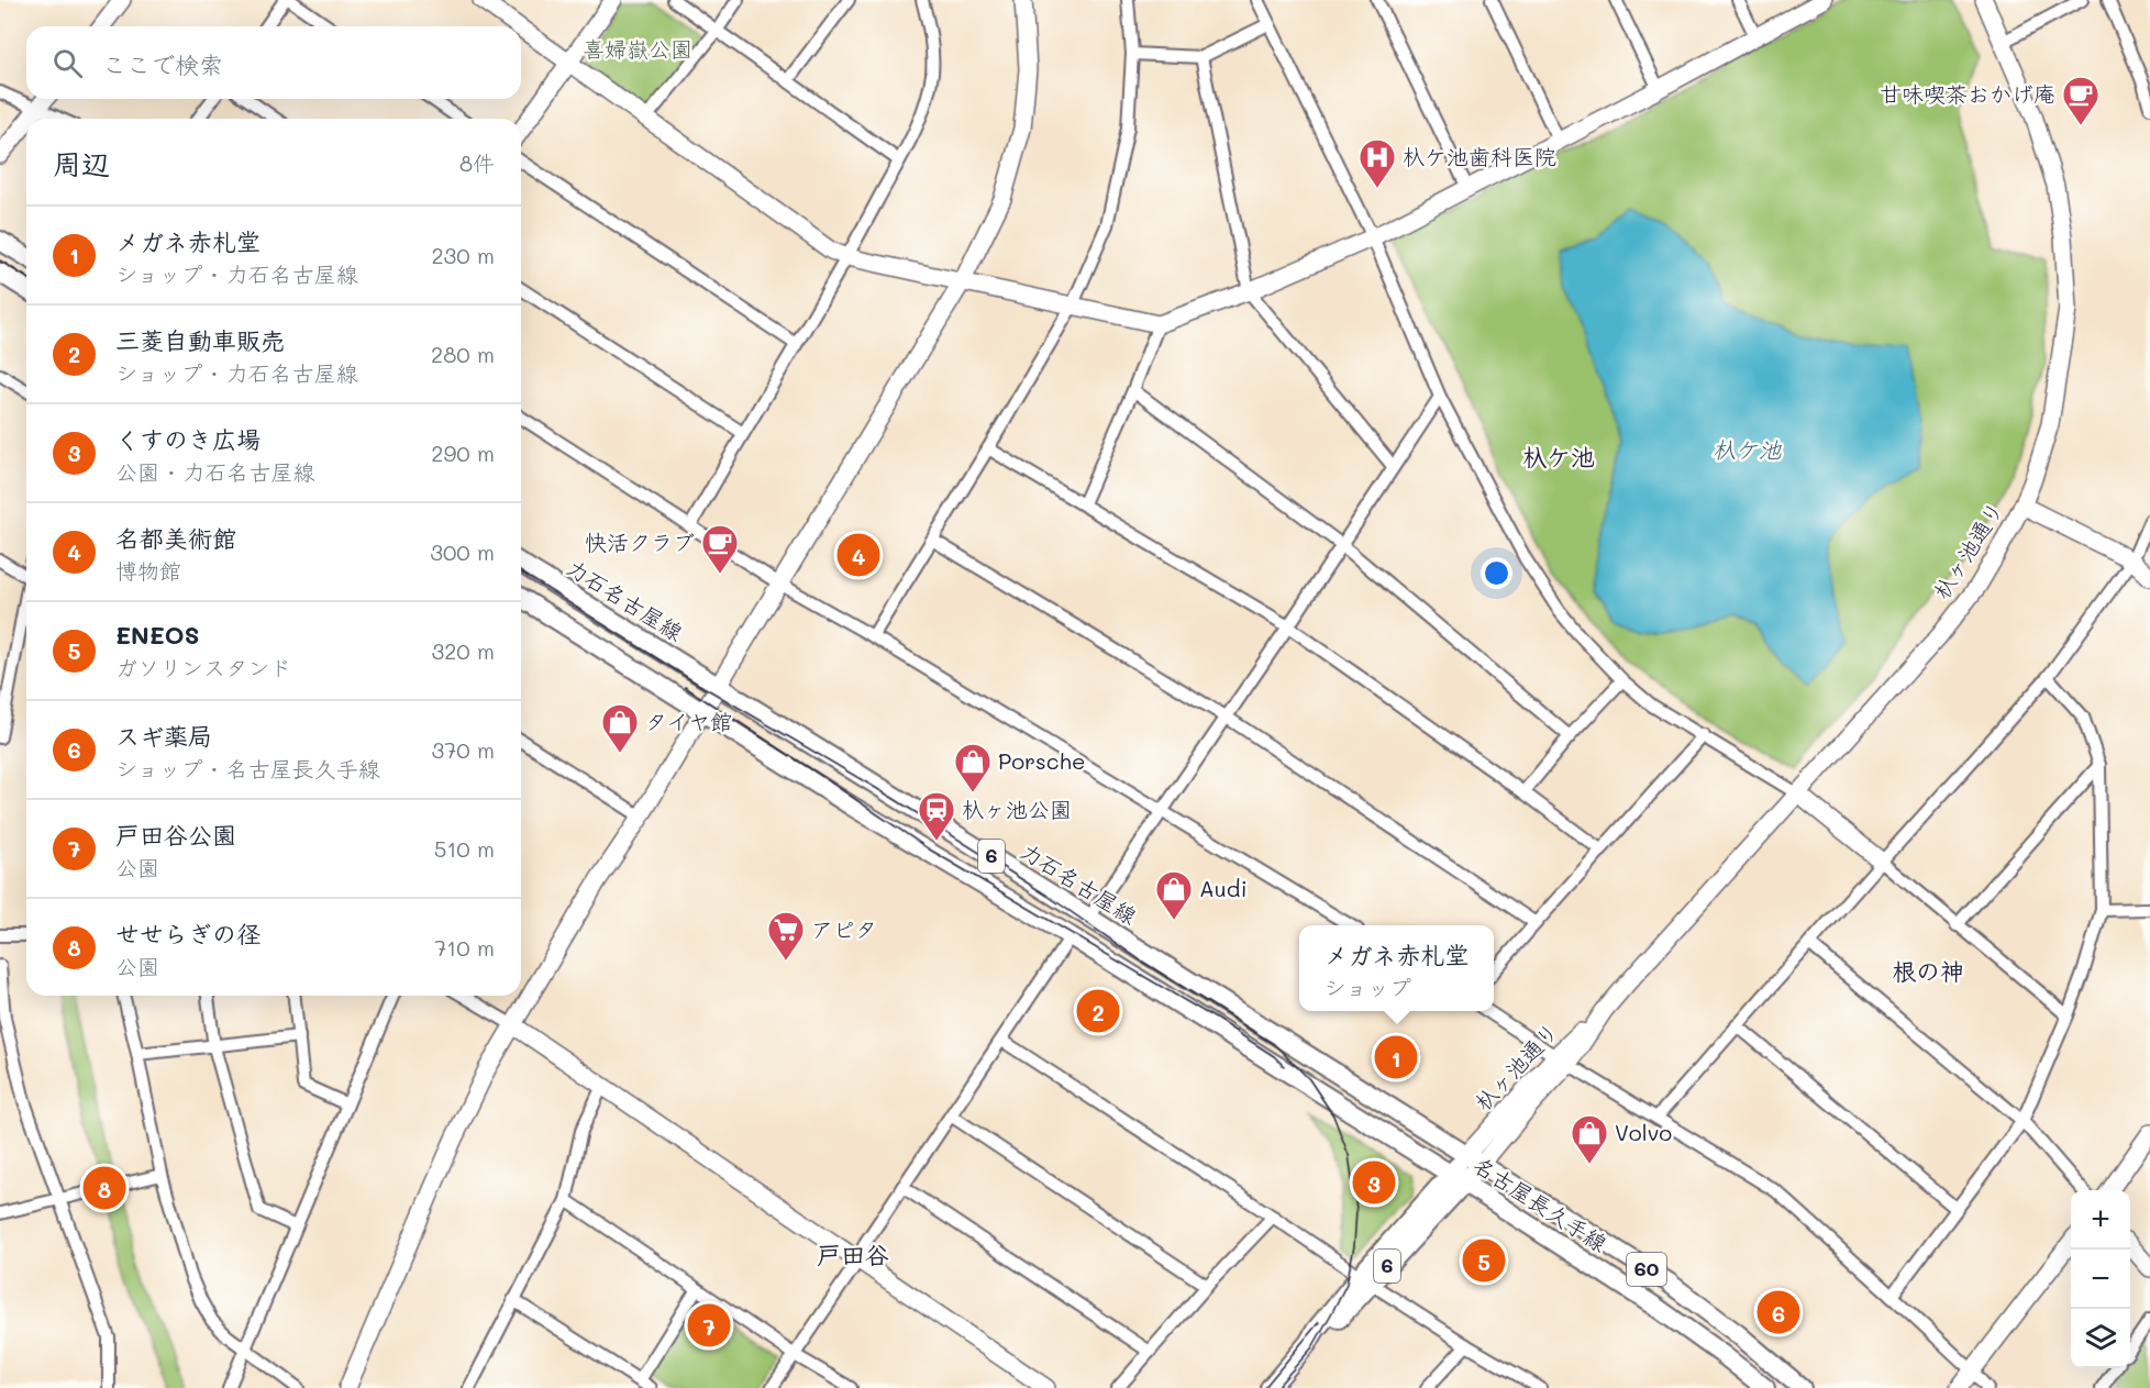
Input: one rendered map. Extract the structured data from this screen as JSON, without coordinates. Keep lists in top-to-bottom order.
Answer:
{
  "streets": {
    "main road": [
      "力石名古屋線",
      "6",
      "名古屋長久手線",
      "60"
    ],
    "street": ["杁ヶ池通り"]
  },
  "crossings": [
    ["杁ヶ池通り", "力石名古屋線"],
    ["杁ヶ池通り", "名古屋長久手線"],
    ["力石名古屋線", "名古屋長久手線"],
    ["6", "名古屋長久手線"]
  ],
  "districts": ["杁ケ池", "根の神", "戸田谷"],
  "water": ["杁ケ池"],
  "parks": ["喜婦嶽公園"],
  "places": {
    "cafe": ["甘味喫茶おかげ庵", "快活クラブ"],
    "hospital": ["杁ケ池歯科医院"],
    "shop": [
      "タイヤ館",
      "Porsche",
      "Audi",
      "Volvo"
    ],
    "station": ["杁ヶ池公園"],
    "supermarket": ["アピタ"]
  },
  "page": {
    "search": "ここで検索",
    "heading": ["周辺", "8件"],
    "list": [
      {
        "mark": "1",
        "name": "メガネ赤札堂",
        "note": "ショップ · 力石名古屋線",
        "value": "230 m"
      },
      {
        "mark": "2",
        "name": "三菱自動車販売",
        "note": "ショップ · 力石名古屋線",
        "value": "280 m"
      },
      {
        "mark": "3",
        "name": "くすのき広場",
        "note": "公園 · 力石名古屋線",
        "value": "290 m"
      },
      {
        "mark": "4",
        "name": "名都美術館",
        "note": "博物館",
        "value": "300 m"
      },
      {
        "mark": "5",
        "name": "ENEOS",
        "note": "ガソリンスタンド",
        "value": "320 m"
      },
      {
        "mark": "6",
        "name": "スギ薬局",
        "note": "ショップ · 名古屋長久手線",
        "value": "370 m"
      },
      {
        "mark": "7",
        "name": "戸田谷公園",
        "note": "公園",
        "value": "510 m"
      },
      {
        "mark": "8",
        "name": "せせらぎの径",
        "note": "公園",
        "value": "710 m"
      }
    ],
    "pins": [
      "4",
      "2",
      "1",
      "3",
      "8",
      "5",
      "6",
      "7"
    ],
    "popup": ["メガネ赤札堂", "ショップ"],
    "map_buttons": ["+", "−"]
  }
}
